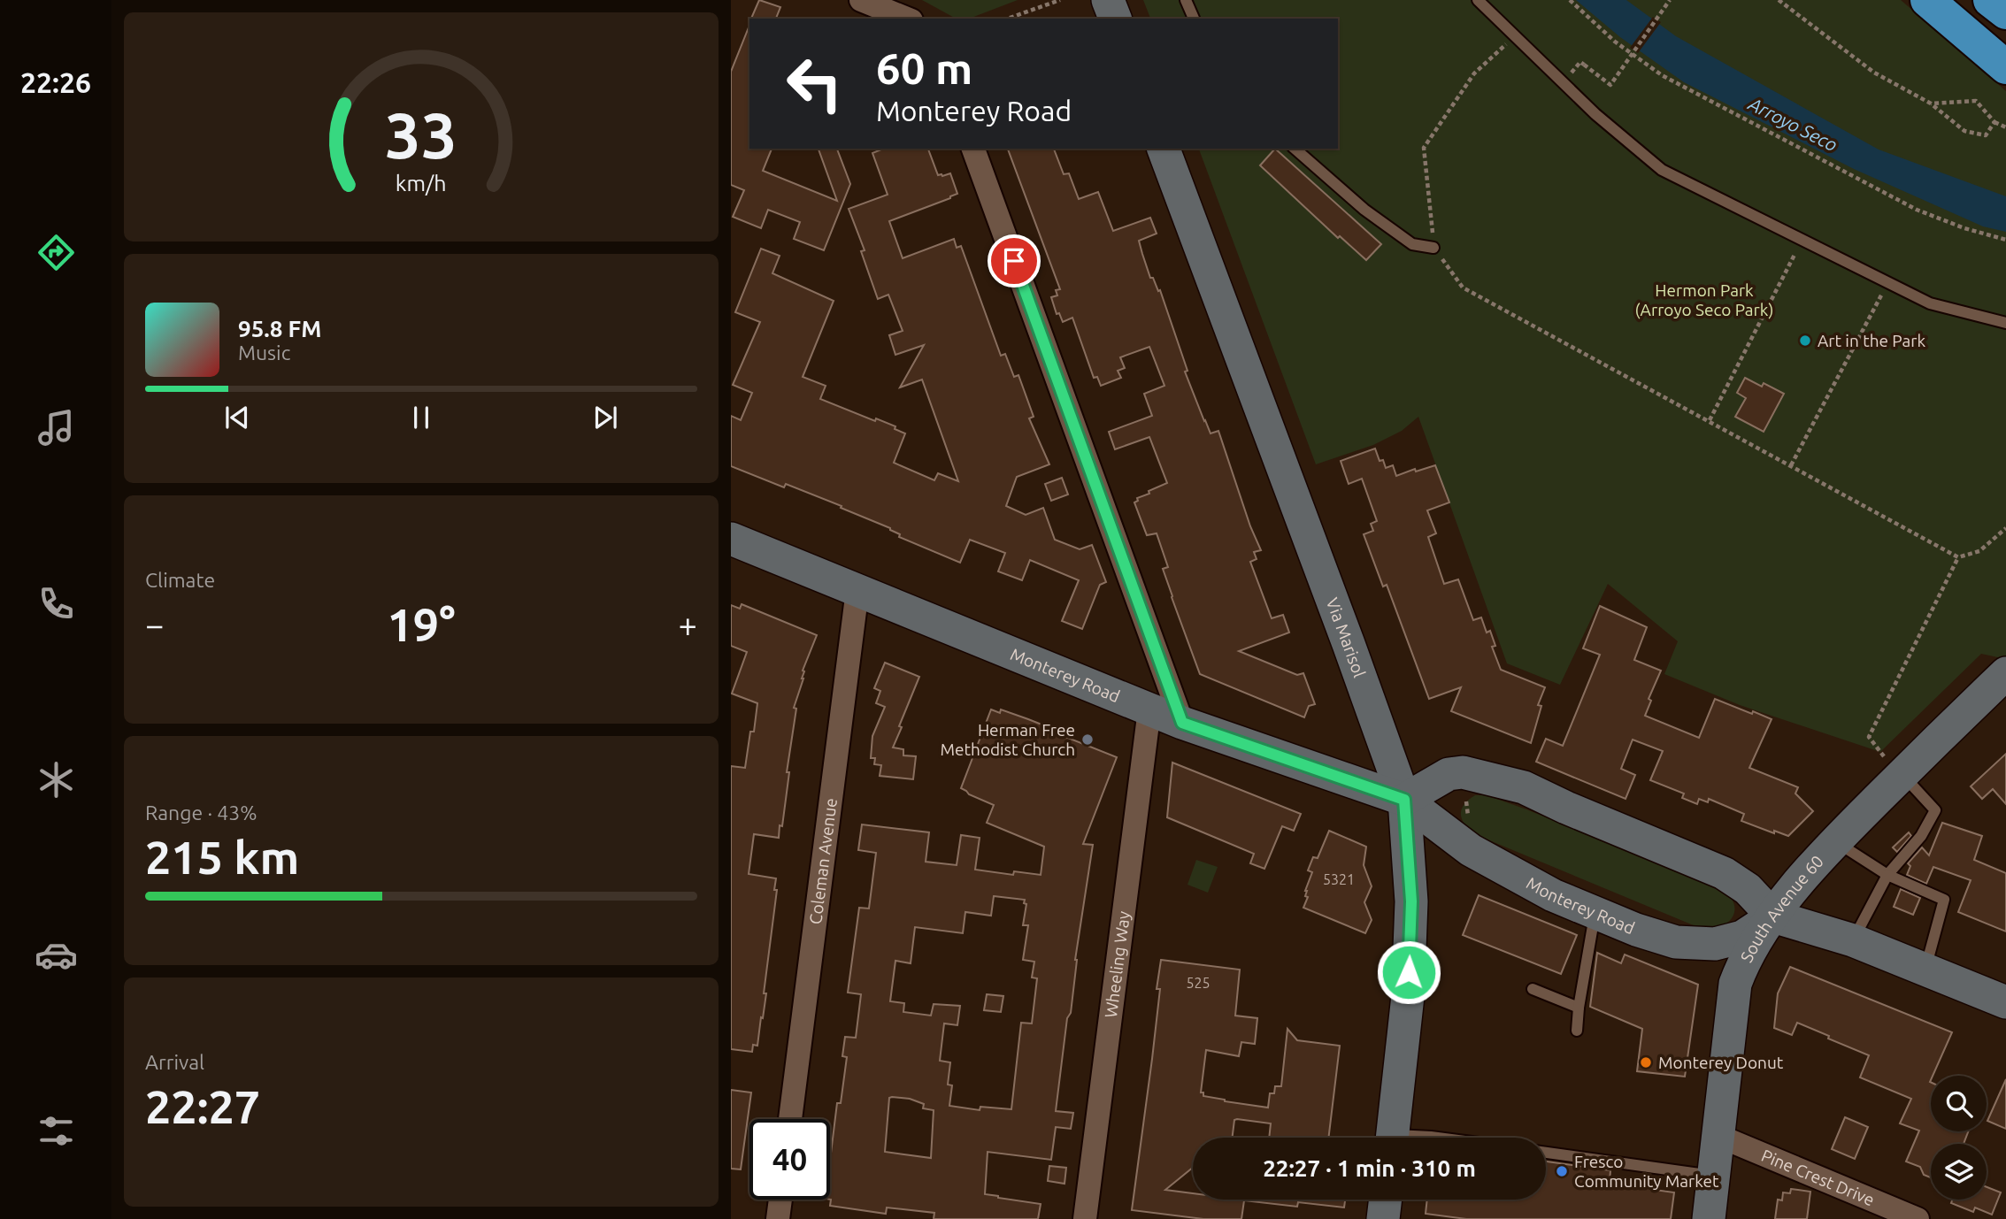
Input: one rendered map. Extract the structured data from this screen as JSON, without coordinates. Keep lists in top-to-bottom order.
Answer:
{
  "streets": {
    "street": [
      "Via Marisol",
      "Monterey Road",
      "Coleman Avenue",
      "South Avenue 60",
      "Wheeling Way",
      "Pine Crest Drive"
    ]
  },
  "crossings": [
    ["Via Marisol", "Monterey Road"],
    ["Monterey Road", "Coleman Avenue"],
    ["Monterey Road", "South Avenue 60"],
    ["Monterey Road", "Wheeling Way"],
    ["South Avenue 60", "Pine Crest Drive"]
  ],
  "water": ["Arroyo Seco"],
  "parks": ["Hermon Park (Arroyo Seco Park)"],
  "places": [
    "Art in the Park",
    "Herman Free Methodist Church",
    "Monterey Donut",
    "Fresco Community Market"
  ],
  "house_numbers": ["5321", "525"],
  "page": {
    "tabs": "22:26",
    "turn": ["60 m", "Monterey Road"],
    "song": ["95.8 FM", "Music"],
    "tile": [
      "Climate",
      ["Range · 43%", "215 km"],
      ["Arrival", "22:27"]
    ],
    "heat": ["−", "19°", "+"],
    "limit": "40",
    "trip": "22:27 · 1 min · 310 m",
    "gauge": ["33", "km/h"]
  }
}
